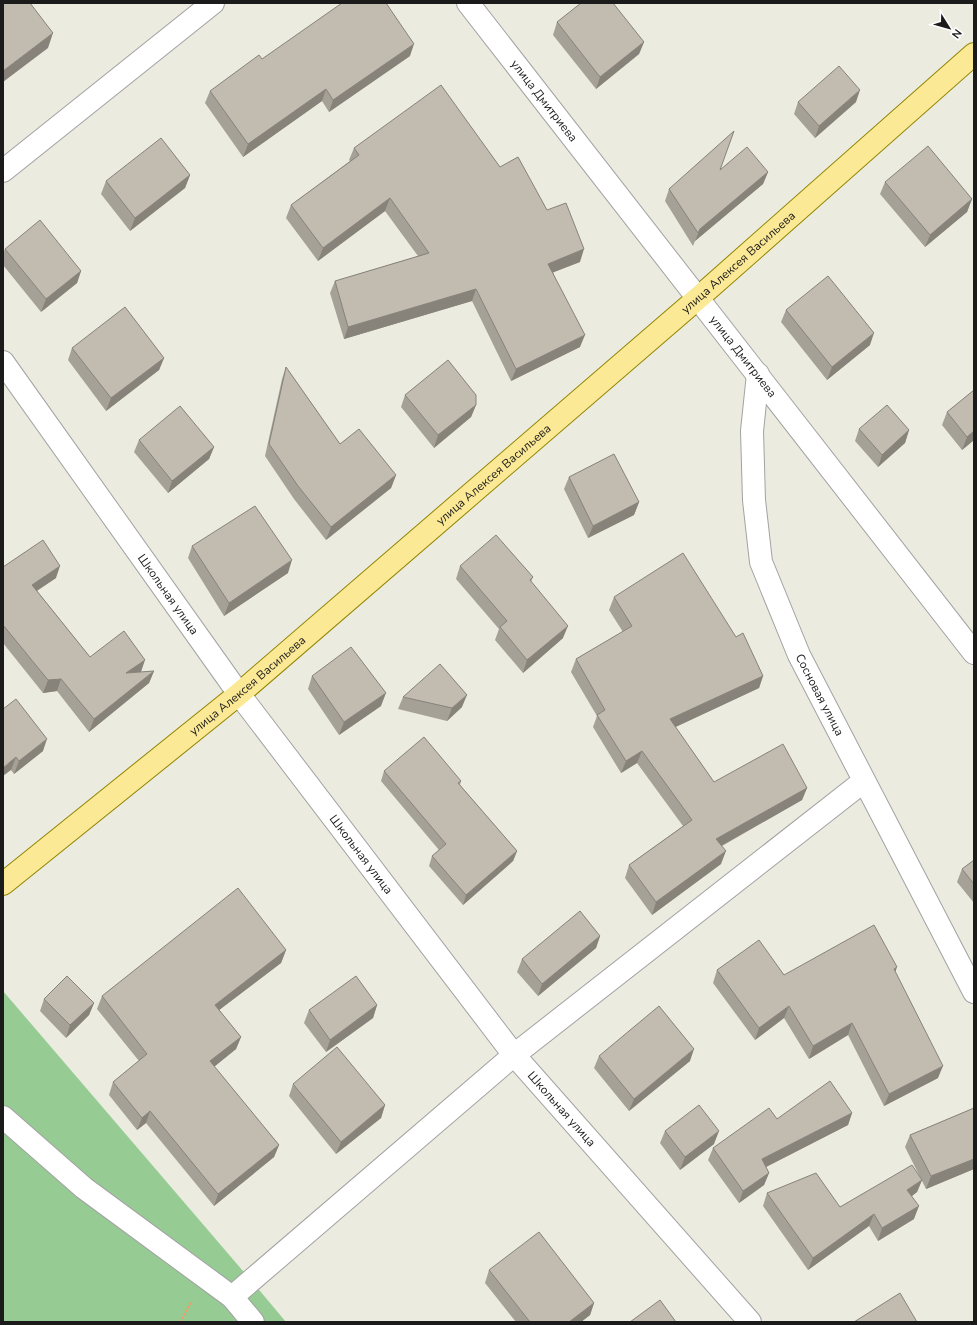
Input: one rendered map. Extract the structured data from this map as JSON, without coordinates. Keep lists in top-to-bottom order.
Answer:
{
  "streets": {
    "main road": ["улица Алексея Васильева"],
    "street": ["улица Дмитриева", "Школьная улица", "Сосновая улица"]
  },
  "crossings": [
    ["улица Дмитриева", "улица Алексея Васильева"],
    ["улица Дмитриева", "Сосновая улица"],
    ["улица Алексея Васильева", "Школьная улица"]
  ],
  "north": "bottom right"
}
